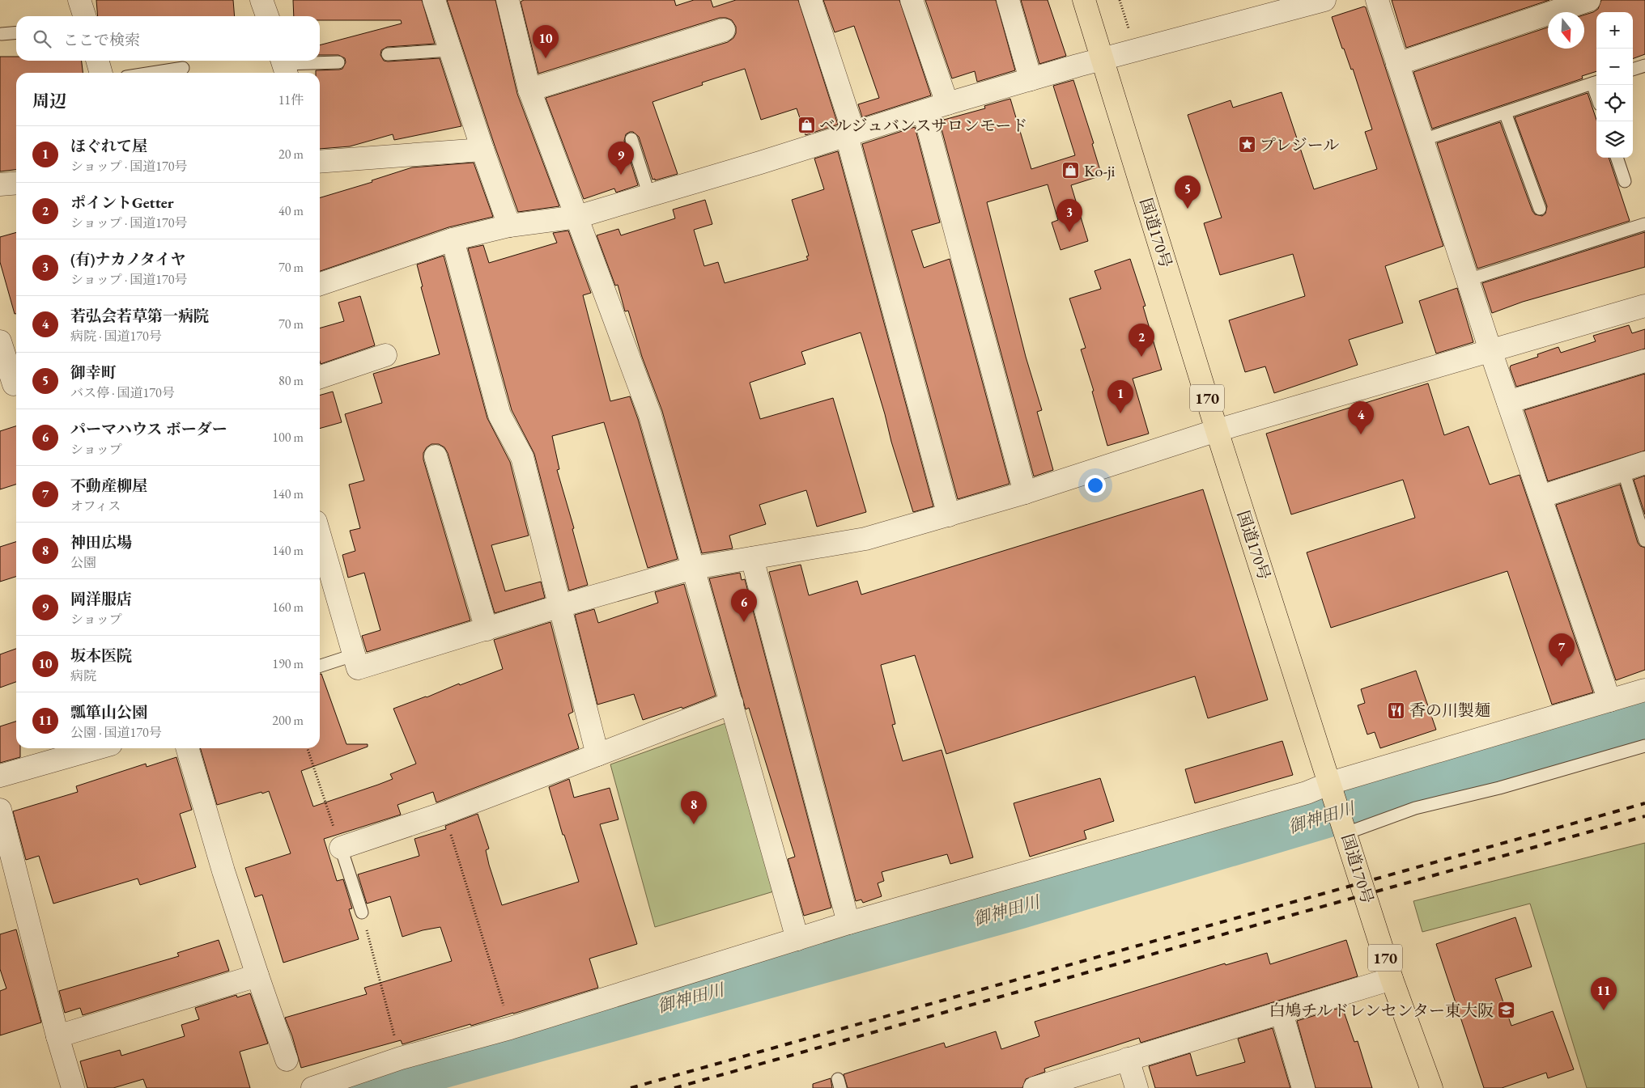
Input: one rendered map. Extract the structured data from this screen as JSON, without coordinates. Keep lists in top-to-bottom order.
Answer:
{
  "streets": {
    "highway": ["国道170号", "170"]
  },
  "water": ["御神田川"],
  "places": {
    "shop": ["ベルジュバンスサロンモード", "Ko-ji"],
    "place": ["プレジール"],
    "restaurant": ["香の川製麺"],
    "school or university": ["白鳩チルドレンセンター東大阪"]
  },
  "north": "bottom",
  "page": {
    "map_buttons": ["+", "−"],
    "search": "ここで検索",
    "pins": [
      "10",
      "9",
      "5",
      "3",
      "2",
      "1",
      "4",
      "6",
      "7",
      "8",
      "11"
    ],
    "heading": ["周辺", "11件"],
    "list": [
      {
        "mark": "1",
        "name": "ほぐれて屋",
        "note": "ショップ · 国道170号",
        "value": "20 m"
      },
      {
        "mark": "2",
        "name": "ポイントGetter",
        "note": "ショップ · 国道170号",
        "value": "40 m"
      },
      {
        "mark": "3",
        "name": "(有)ナカノタイヤ",
        "note": "ショップ · 国道170号",
        "value": "70 m"
      },
      {
        "mark": "4",
        "name": "若弘会若草第一病院",
        "note": "病院 · 国道170号",
        "value": "70 m"
      },
      {
        "mark": "5",
        "name": "御幸町",
        "note": "バス停 · 国道170号",
        "value": "80 m"
      },
      {
        "mark": "6",
        "name": "パーマハウス ボーダー",
        "note": "ショップ",
        "value": "100 m"
      },
      {
        "mark": "7",
        "name": "不動産柳屋",
        "note": "オフィス",
        "value": "140 m"
      },
      {
        "mark": "8",
        "name": "神田広場",
        "note": "公園",
        "value": "140 m"
      },
      {
        "mark": "9",
        "name": "岡洋服店",
        "note": "ショップ",
        "value": "160 m"
      },
      {
        "mark": "10",
        "name": "坂本医院",
        "note": "病院",
        "value": "190 m"
      },
      {
        "mark": "11",
        "name": "瓢箪山公園",
        "note": "公園 · 国道170号",
        "value": "200 m"
      }
    ]
  }
}
